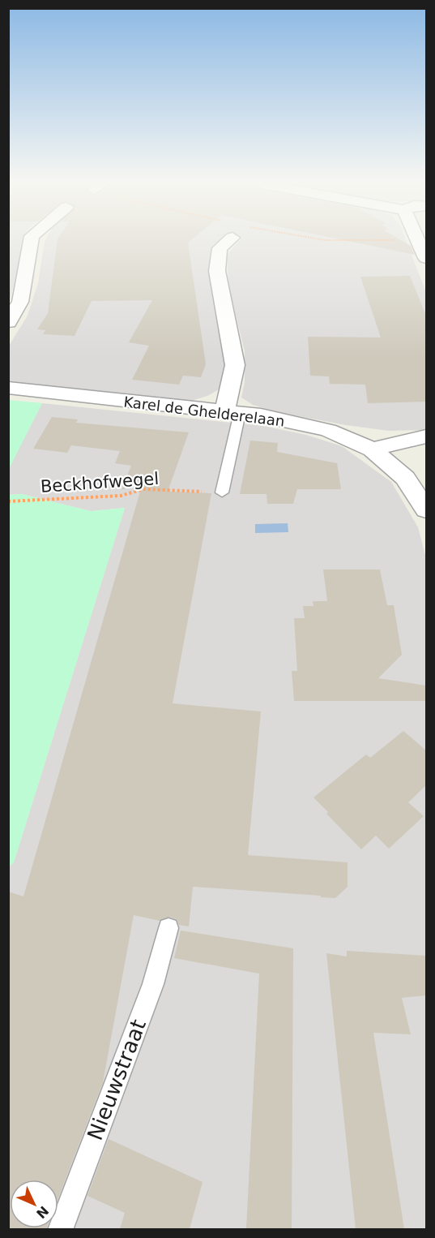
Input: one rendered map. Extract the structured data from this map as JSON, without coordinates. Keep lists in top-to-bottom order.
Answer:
{
  "streets": {
    "street": ["Karel de Ghelderelaan"],
    "lane": ["Nieuwstraat"],
    "path": ["Beckhofwegel"]
  },
  "north": "bottom right"
}
